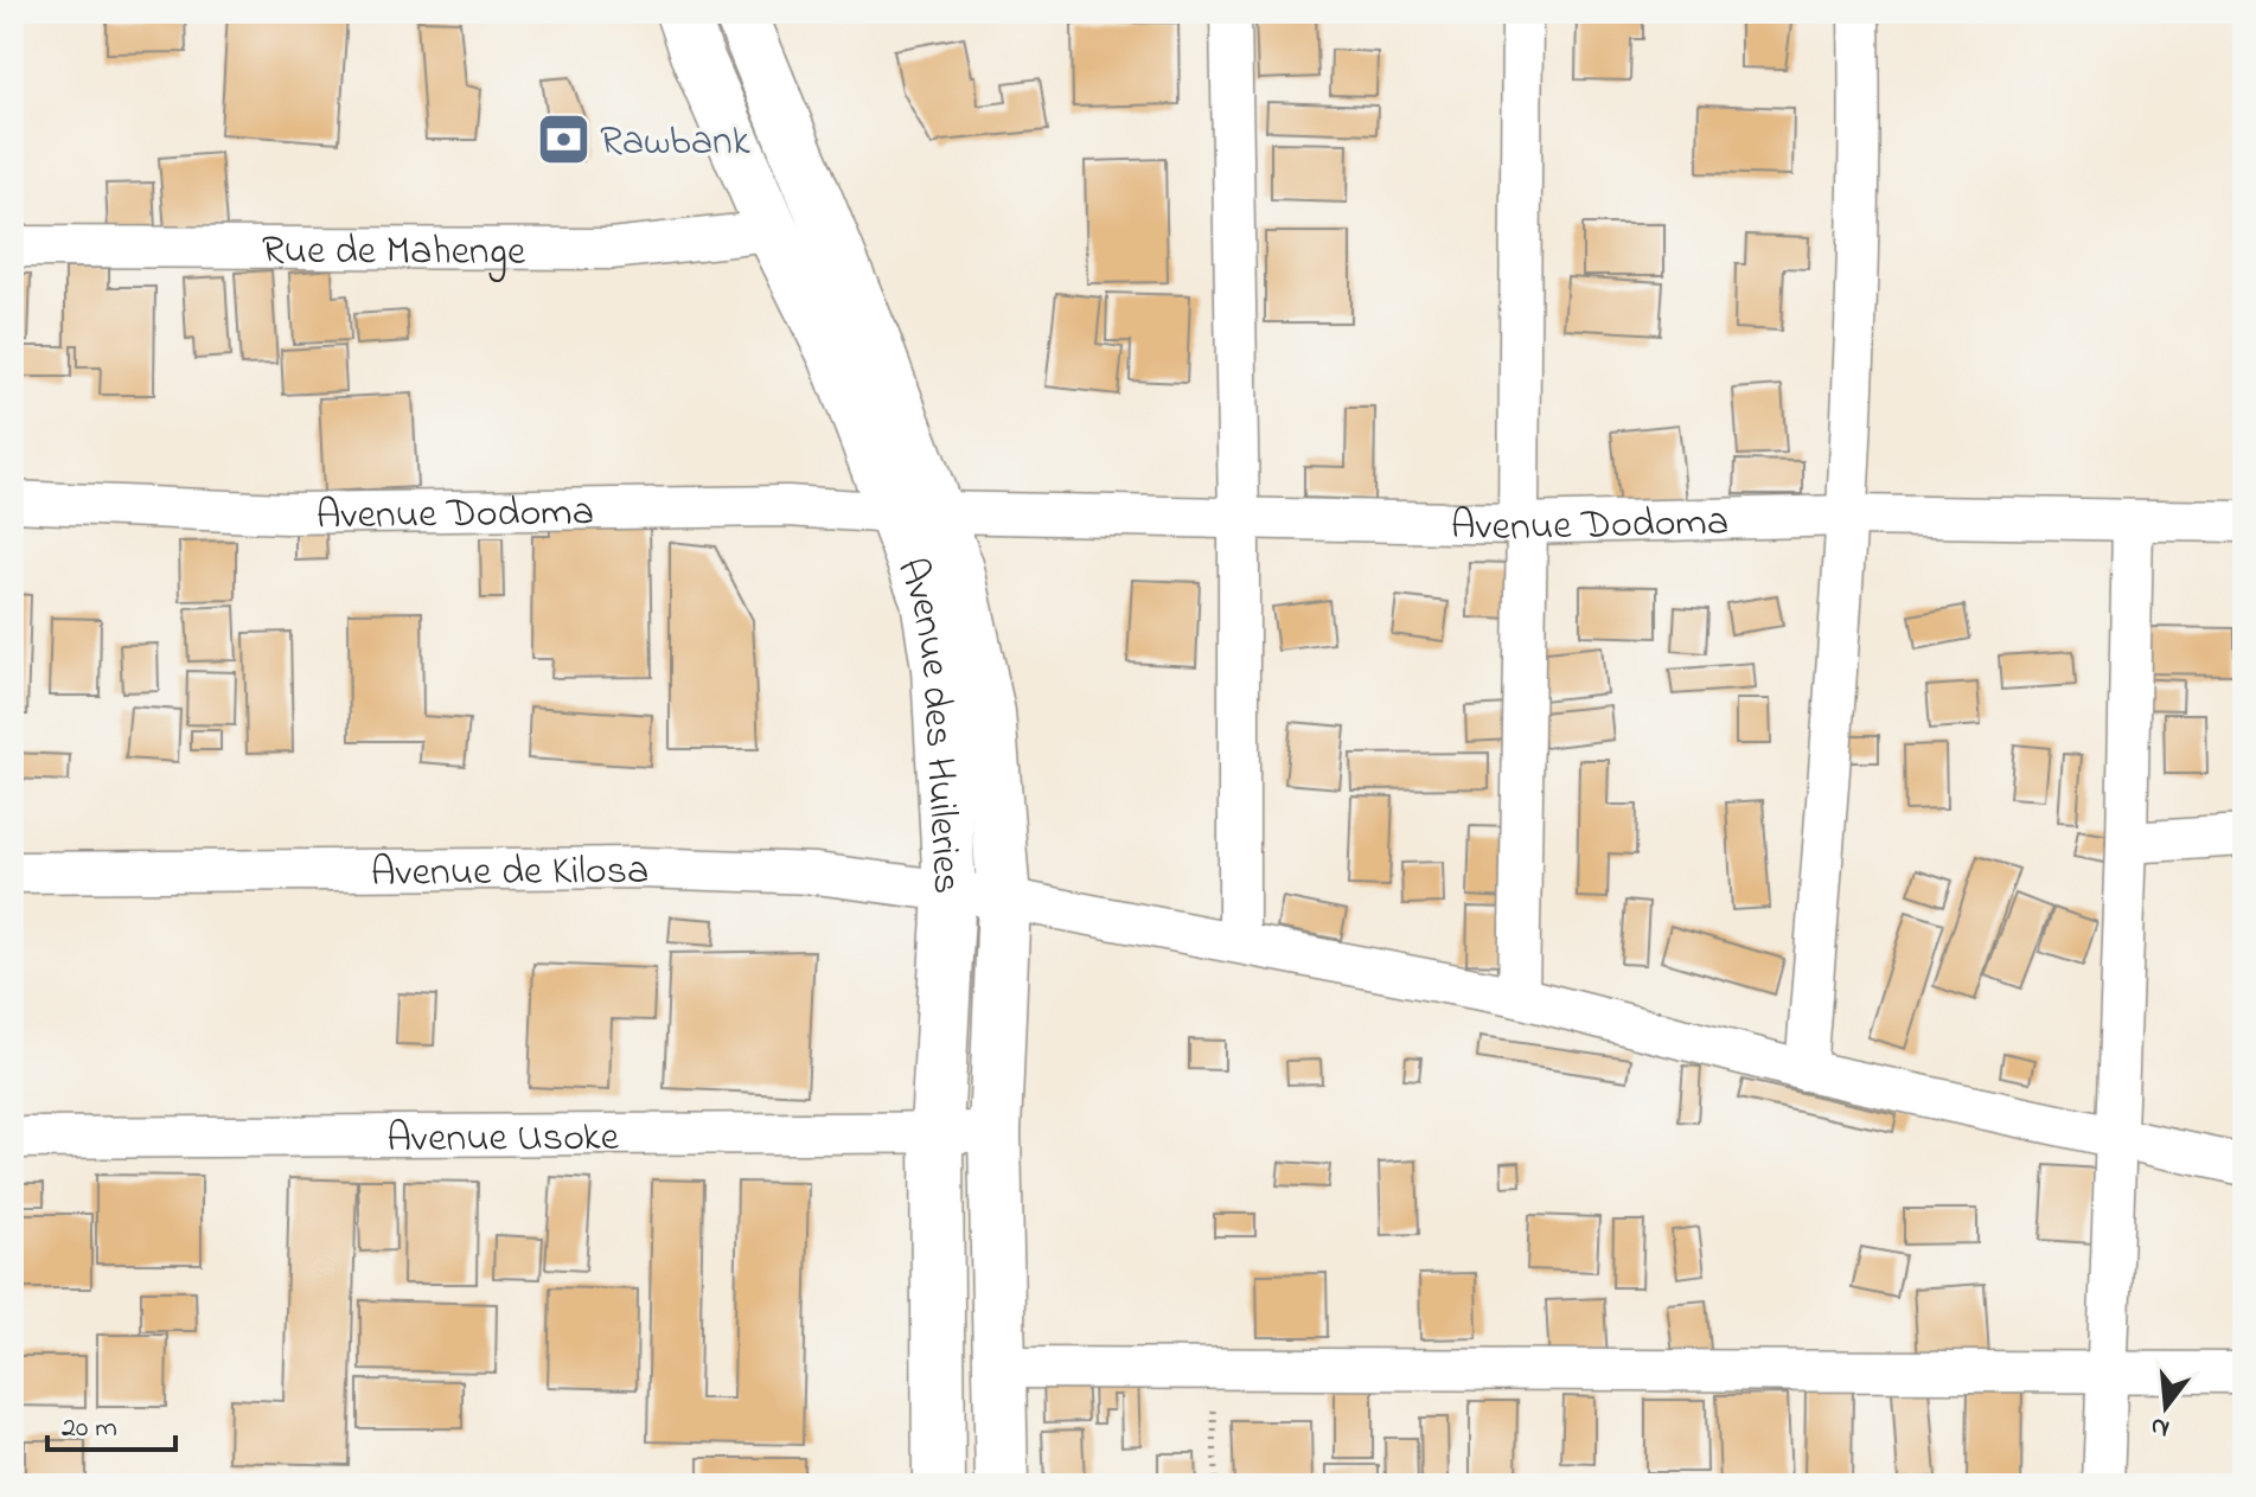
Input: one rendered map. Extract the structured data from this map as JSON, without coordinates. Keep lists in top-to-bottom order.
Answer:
{
  "streets": {
    "main road": ["Avenue des Huileries"],
    "street": [
      "Rue de Mahenge",
      "Avenue Dodoma",
      "Avenue de Kilosa",
      "Avenue Usoke"
    ]
  },
  "crossings": [
    ["Rue de Mahenge", "Avenue des Huileries"],
    ["Avenue Dodoma", "Avenue des Huileries"],
    ["Avenue des Huileries", "Avenue de Kilosa"],
    ["Avenue des Huileries", "Avenue Usoke"]
  ],
  "places": {
    "bank": ["Rawbank"]
  },
  "scale_bar": "20 m",
  "north": "bottom"
}
